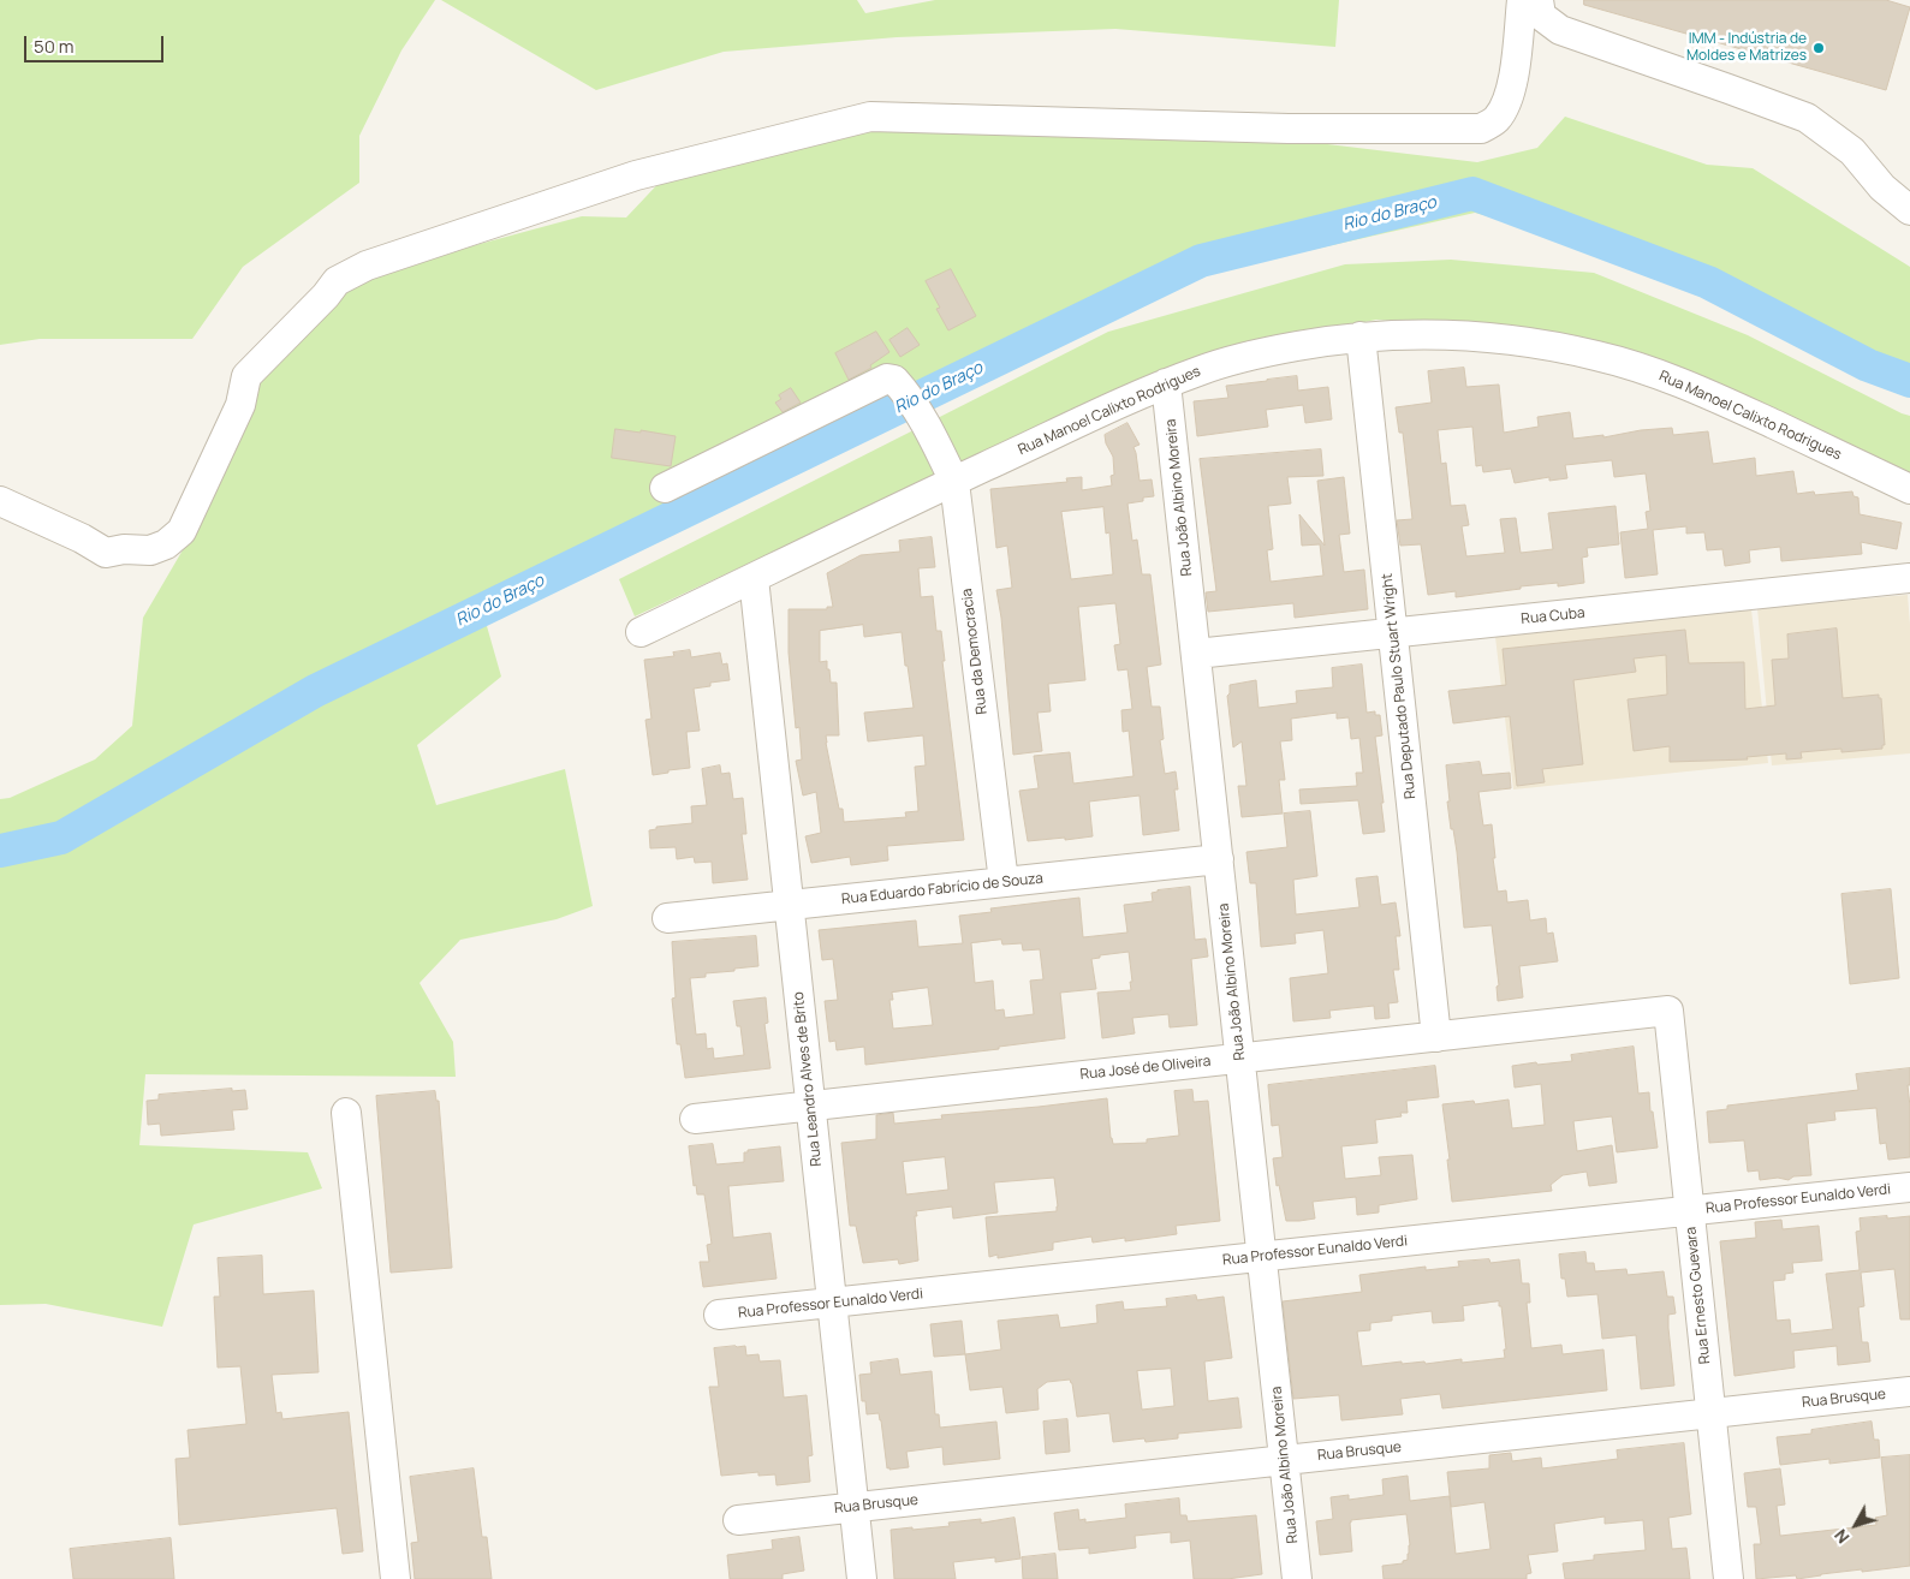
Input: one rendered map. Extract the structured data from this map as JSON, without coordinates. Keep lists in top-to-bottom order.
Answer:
{
  "streets": {
    "street": [
      "Rua Manoel Calixto Rodrigues",
      "Rua João Albino Moreira",
      "Rua Cuba",
      "Rua da Democracia",
      "Rua Deputado Paulo Stuart Wright",
      "Rua Eduardo Fabrício de Souza",
      "Rua José de Oliveira",
      "Rua Leandro Alves de Brito",
      "Rua Professor Eunaldo Verdi",
      "Rua Ernesto Guevara",
      "Rua Brusque"
    ]
  },
  "crossings": [
    ["Rua Manoel Calixto Rodrigues", "Rua João Albino Moreira"],
    ["Rua Manoel Calixto Rodrigues", "Rua da Democracia"],
    ["Rua Manoel Calixto Rodrigues", "Rua Deputado Paulo Stuart Wright"],
    ["Rua Manoel Calixto Rodrigues", "Rua Leandro Alves de Brito"],
    ["Rua João Albino Moreira", "Rua Cuba"],
    ["Rua João Albino Moreira", "Rua Eduardo Fabrício de Souza"],
    ["Rua João Albino Moreira", "Rua José de Oliveira"],
    ["Rua João Albino Moreira", "Rua Professor Eunaldo Verdi"],
    ["Rua João Albino Moreira", "Rua Brusque"],
    ["Rua Cuba", "Rua Deputado Paulo Stuart Wright"],
    ["Rua da Democracia", "Rua Eduardo Fabrício de Souza"],
    ["Rua Deputado Paulo Stuart Wright", "Rua José de Oliveira"],
    ["Rua Eduardo Fabrício de Souza", "Rua Leandro Alves de Brito"],
    ["Rua José de Oliveira", "Rua Leandro Alves de Brito"],
    ["Rua José de Oliveira", "Rua Ernesto Guevara"],
    ["Rua Leandro Alves de Brito", "Rua Professor Eunaldo Verdi"],
    ["Rua Leandro Alves de Brito", "Rua Brusque"],
    ["Rua Professor Eunaldo Verdi", "Rua Ernesto Guevara"],
    ["Rua Ernesto Guevara", "Rua Brusque"]
  ],
  "water": ["Rio do Braço"],
  "places": ["IMM - Indústria de Moldes e Matrizes"],
  "scale_bar": "50 m",
  "north": "bottom left"
}
